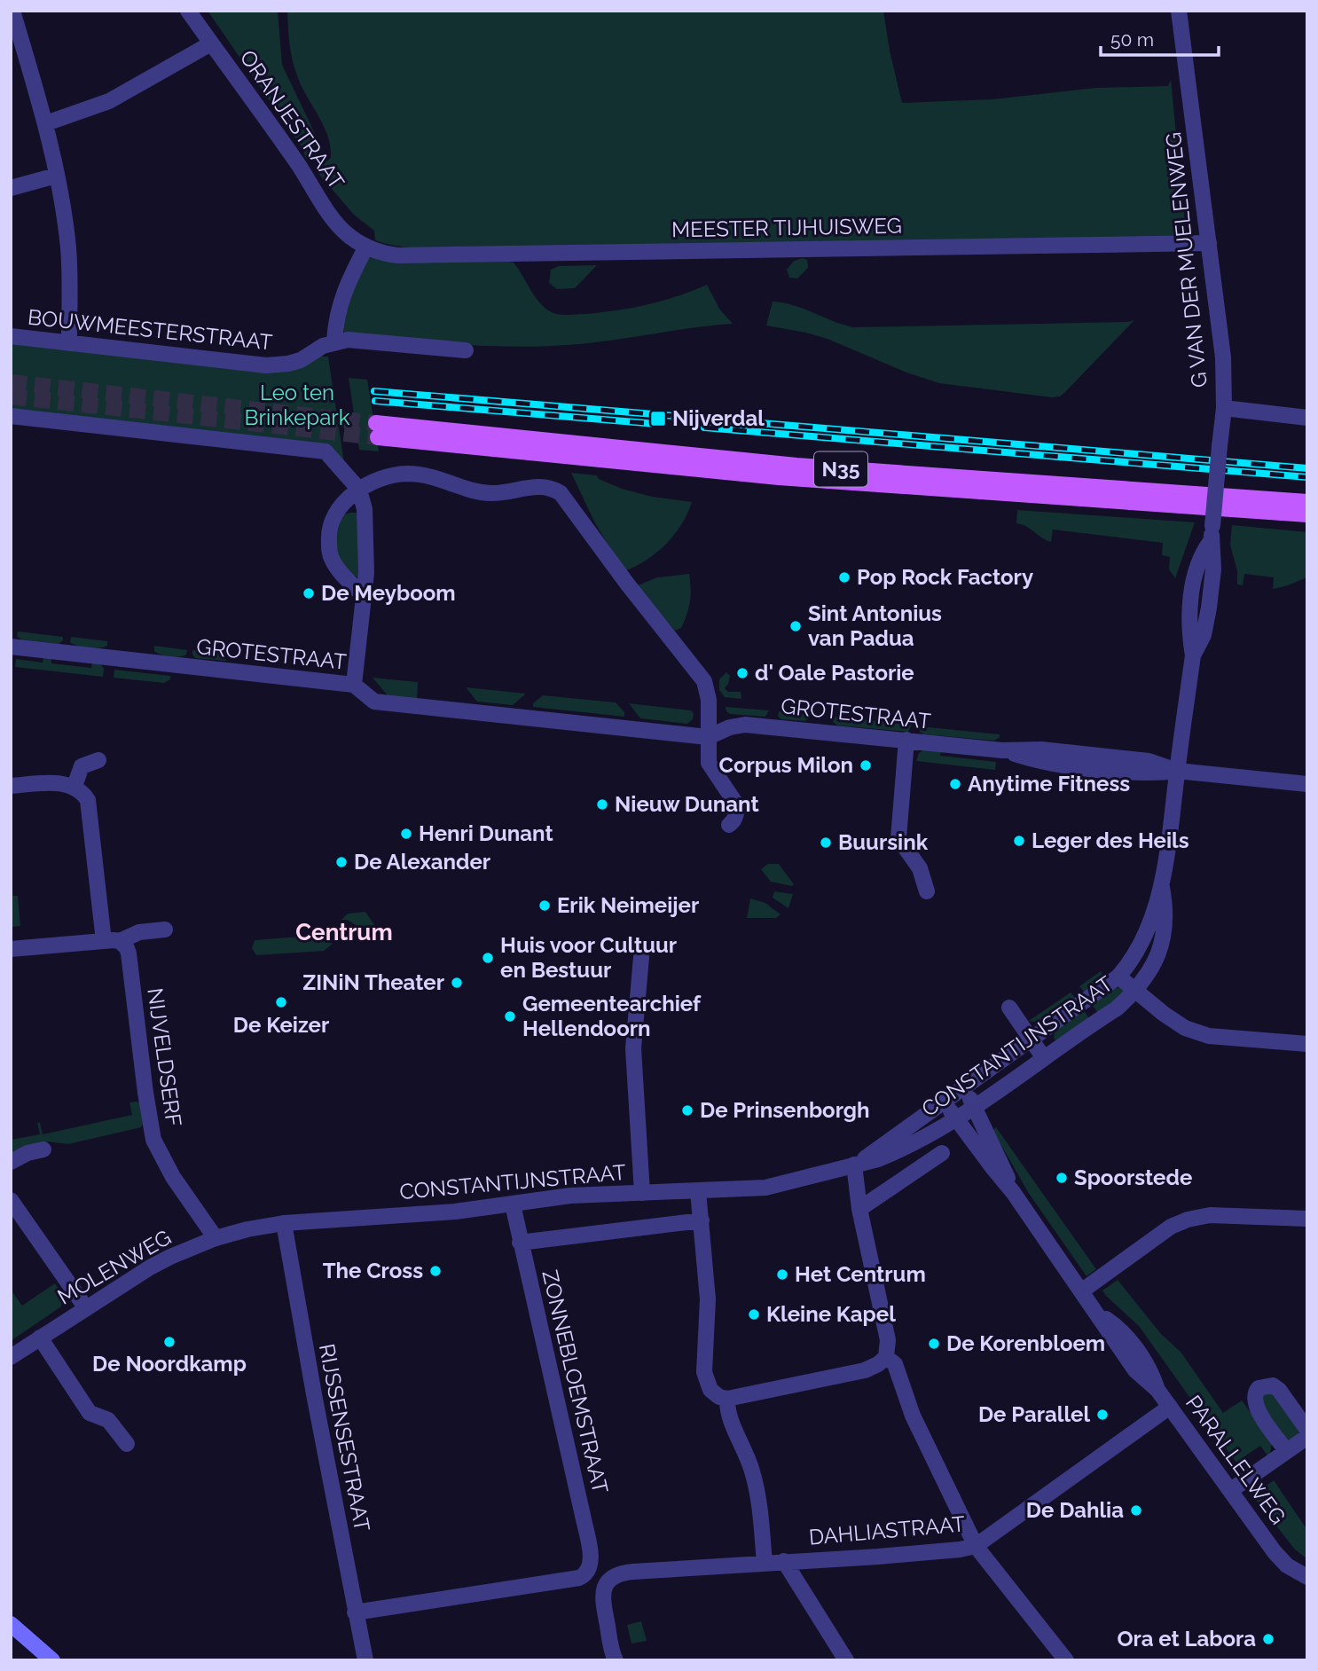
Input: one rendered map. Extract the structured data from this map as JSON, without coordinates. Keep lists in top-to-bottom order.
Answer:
{
  "streets": {
    "main road": ["N35"],
    "street": [
      "ORANJESTRAAT",
      "MEESTER TIJHUISWEG",
      "G VAN DER MUELENWEG",
      "BOUWMEESTERSTRAAT",
      "GROTESTRAAT",
      "CONSTANTIJNSTRAAT",
      "NIJVELDSERF",
      "MOLENWEG",
      "ZONNEBLOEMSTRAAT",
      "RIJSSENSESTRAAT",
      "PARALLELWEG",
      "DAHLIASTRAAT"
    ]
  },
  "crossings": [
    ["ORANJESTRAAT", "MEESTER TIJHUISWEG"],
    ["MEESTER TIJHUISWEG", "G VAN DER MUELENWEG"],
    ["G VAN DER MUELENWEG", "GROTESTRAAT"],
    ["G VAN DER MUELENWEG", "CONSTANTIJNSTRAAT"],
    ["GROTESTRAAT", "CONSTANTIJNSTRAAT"],
    ["CONSTANTIJNSTRAAT", "MOLENWEG"],
    ["CONSTANTIJNSTRAAT", "ZONNEBLOEMSTRAAT"],
    ["CONSTANTIJNSTRAAT", "RIJSSENSESTRAAT"],
    ["CONSTANTIJNSTRAAT", "PARALLELWEG"],
    ["NIJVELDSERF", "MOLENWEG"],
    ["MOLENWEG", "RIJSSENSESTRAAT"],
    ["ZONNEBLOEMSTRAAT", "RIJSSENSESTRAAT"],
    ["PARALLELWEG", "DAHLIASTRAAT"]
  ],
  "districts": ["Centrum"],
  "parks": ["Leo ten Brinkepark"],
  "places": {
    "transit": ["Nijverdal"],
    "other": [
      "Pop Rock Factory",
      "De Meyboom",
      "Sint Antonius van Padua",
      "d' Oale Pastorie",
      "Corpus Milon",
      "Anytime Fitness",
      "Nieuw Dunant",
      "Henri Dunant",
      "Leger des Heils",
      "Buursink",
      "De Alexander",
      "Erik Neimeijer",
      "Huis voor Cultuur en Bestuur",
      "ZINiN Theater",
      "De Keizer",
      "Gemeentearchief Hellendoorn",
      "De Prinsenborgh",
      "Spoorstede",
      "The Cross",
      "Het Centrum",
      "Kleine Kapel",
      "De Noordkamp",
      "De Korenbloem",
      "De Parallel",
      "De Dahlia",
      "Ora et Labora"
    ]
  },
  "scale_bar": "50 m"
}
